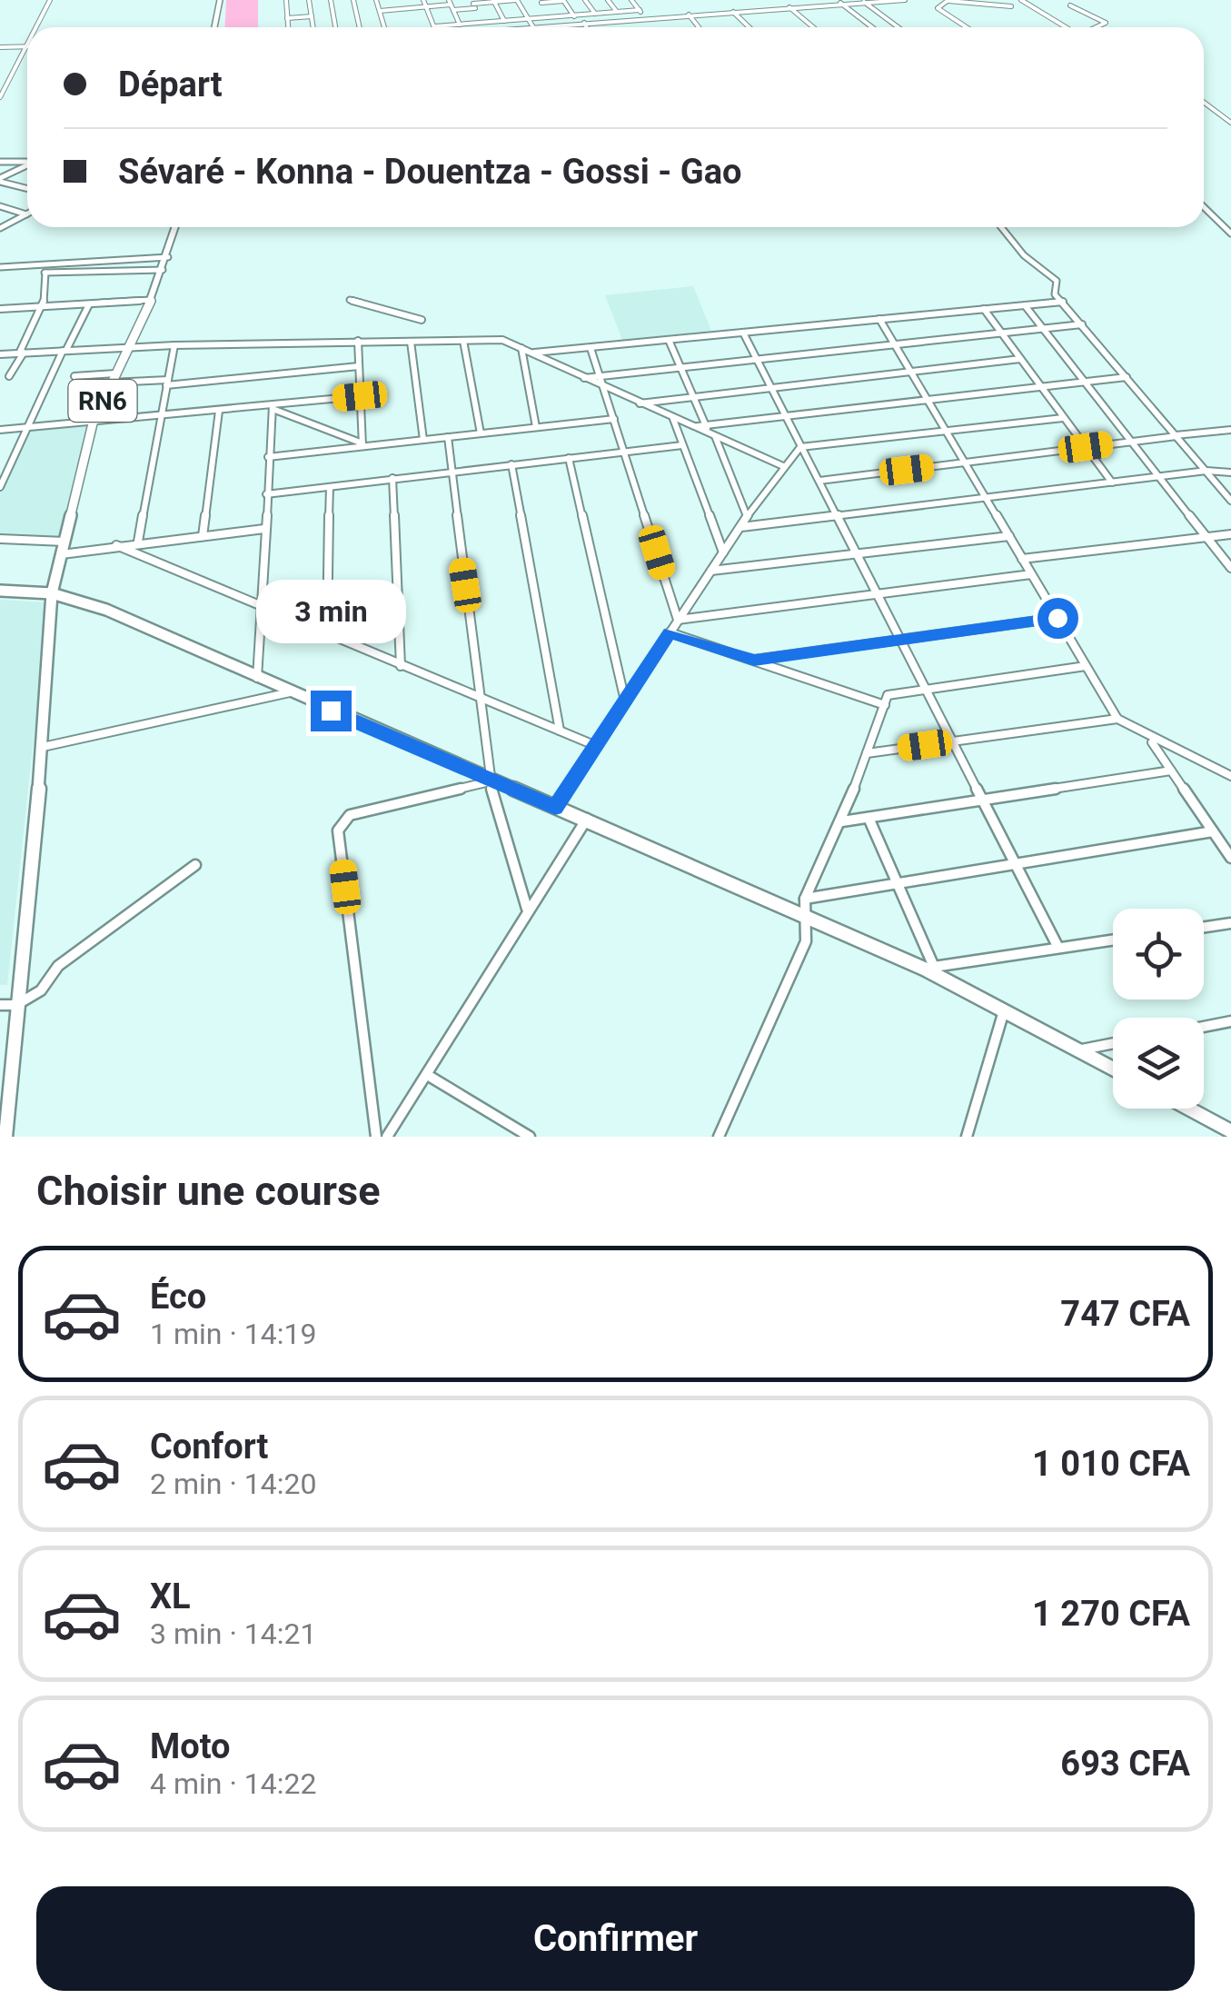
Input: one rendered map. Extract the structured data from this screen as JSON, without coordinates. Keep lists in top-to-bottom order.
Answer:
{
  "streets": {
    "main road": ["RN6"]
  },
  "page": {
    "banner": ["Départ", "Sévaré - Konna - Douentza - Gossi - Gao"],
    "bubble": "3 min",
    "heading": "Choisir une course",
    "list": [
      {
        "name": "Éco",
        "note": "1 min · 14:19",
        "value": "747 CFA"
      },
      {
        "name": "Confort",
        "note": "2 min · 14:20",
        "value": "1 010 CFA"
      },
      {
        "name": "XL",
        "note": "3 min · 14:21",
        "value": "1 270 CFA"
      },
      {
        "name": "Moto",
        "note": "4 min · 14:22",
        "value": "693 CFA"
      }
    ],
    "buttons": "Confirmer"
  }
}
